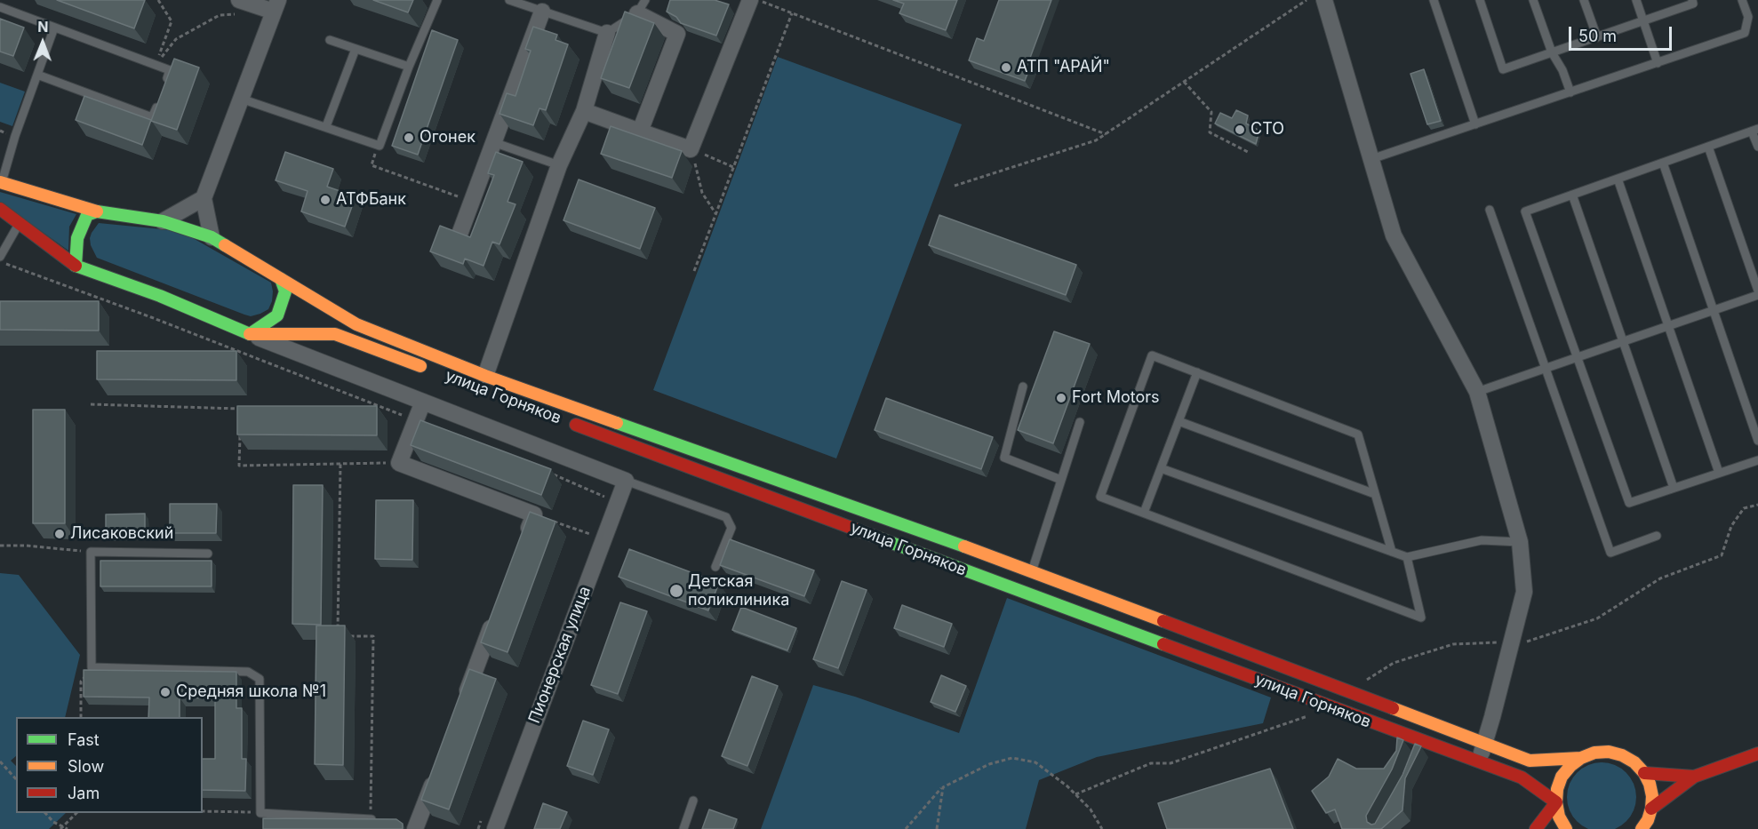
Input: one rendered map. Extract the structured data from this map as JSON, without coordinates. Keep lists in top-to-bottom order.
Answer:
{
  "streets": {
    "street": ["улица Горняков", "Пионерская улица"]
  },
  "crossings": [
    ["улица Горняков", "Пионерская улица"]
  ],
  "places": [
    "АТП \"АРАЙ\"",
    "СТО",
    "Огонек",
    "АТФБанк",
    "Fort Motors",
    "Лисаковский",
    "Детская поликлиника",
    "Средняя школа №1"
  ],
  "legend": ["Fast", "Slow", "Jam"],
  "scale_bar": "50 m",
  "north": "top"
}
